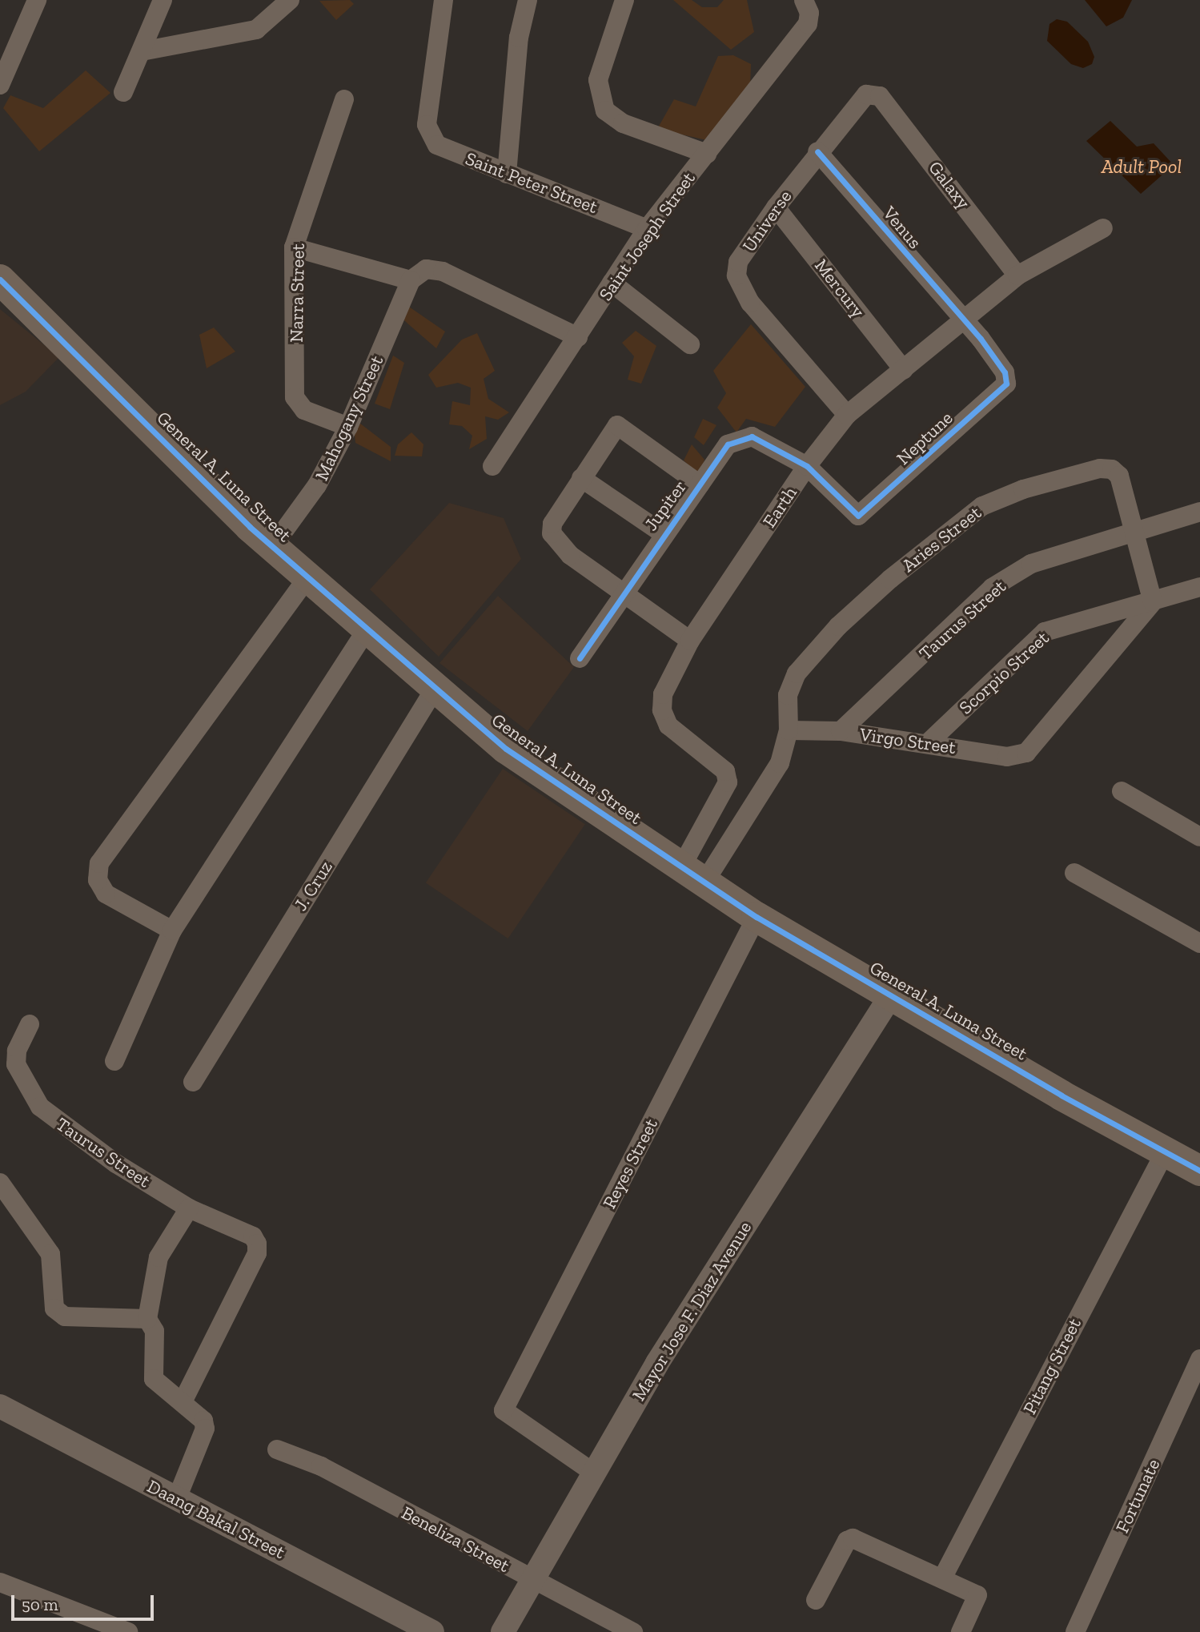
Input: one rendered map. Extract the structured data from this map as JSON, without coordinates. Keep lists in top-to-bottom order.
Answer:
{
  "streets": {
    "main road": ["General A. Luna Street"],
    "street": [
      "Saint Peter Street",
      "Galaxy",
      "Universe",
      "Venus",
      "Saint Joseph Street",
      "Mercury",
      "Narra Street",
      "Mahogany Street",
      "Neptune",
      "Jupiter",
      "Earth",
      "Aries Street",
      "Taurus Street",
      "Scorpio Street",
      "Virgo Street",
      "J. Cruz",
      "Reyes Street",
      "Mayor Jose F. Diaz Avenue",
      "Pitang Street",
      "Fortunate",
      "Daang Bakal Street",
      "Beneliza Street"
    ]
  },
  "crossings": [
    ["Saint Peter Street", "Saint Joseph Street"],
    ["Galaxy", "Universe"],
    ["Galaxy", "Earth"],
    ["Universe", "Venus"],
    ["Universe", "Mercury"],
    ["Universe", "Earth"],
    ["Venus", "Neptune"],
    ["Venus", "Earth"],
    ["Mercury", "Earth"],
    ["Narra Street", "Mahogany Street"],
    ["Mahogany Street", "General A. Luna Street"],
    ["Neptune", "Jupiter"],
    ["Neptune", "Earth"],
    ["General A. Luna Street", "Earth"],
    ["General A. Luna Street", "J. Cruz"],
    ["General A. Luna Street", "Reyes Street"],
    ["General A. Luna Street", "Mayor Jose F. Diaz Avenue"],
    ["General A. Luna Street", "Pitang Street"],
    ["Jupiter", "Earth"],
    ["Aries Street", "Taurus Street"],
    ["Aries Street", "Virgo Street"],
    ["Taurus Street", "Virgo Street"],
    ["Scorpio Street", "Virgo Street"],
    ["Reyes Street", "Mayor Jose F. Diaz Avenue"],
    ["Mayor Jose F. Diaz Avenue", "Beneliza Street"]
  ],
  "water": ["Adult Pool"],
  "scale_bar": "50 m"
}
